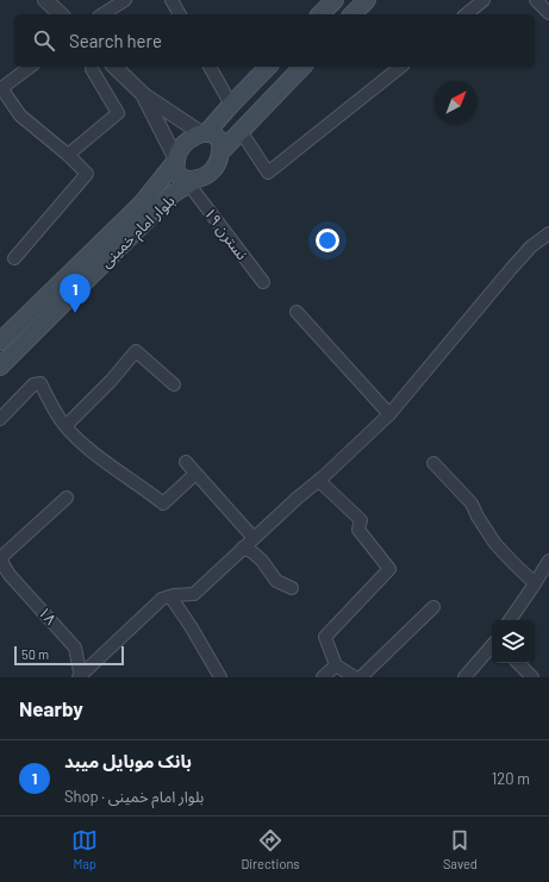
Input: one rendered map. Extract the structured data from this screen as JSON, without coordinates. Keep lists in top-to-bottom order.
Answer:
{
  "streets": {
    "main road": ["بلوار امام خمینی"],
    "street": ["نسترن ۱۹", "۱۸"]
  },
  "crossings": [
    ["بلوار امام خمینی", "نسترن ۱۹"]
  ],
  "scale_bar": "50 m",
  "north": "top right",
  "page": {
    "search": "Search here",
    "pins": "1",
    "scale": "50 m",
    "heading": "Nearby",
    "list": [
      {
        "mark": "1",
        "name": "بانک موبایل میبد",
        "note": "Shop · بلوار امام خمینی",
        "value": "120 m"
      }
    ],
    "nav": ["Map", "Directions", "Saved"]
  }
}
